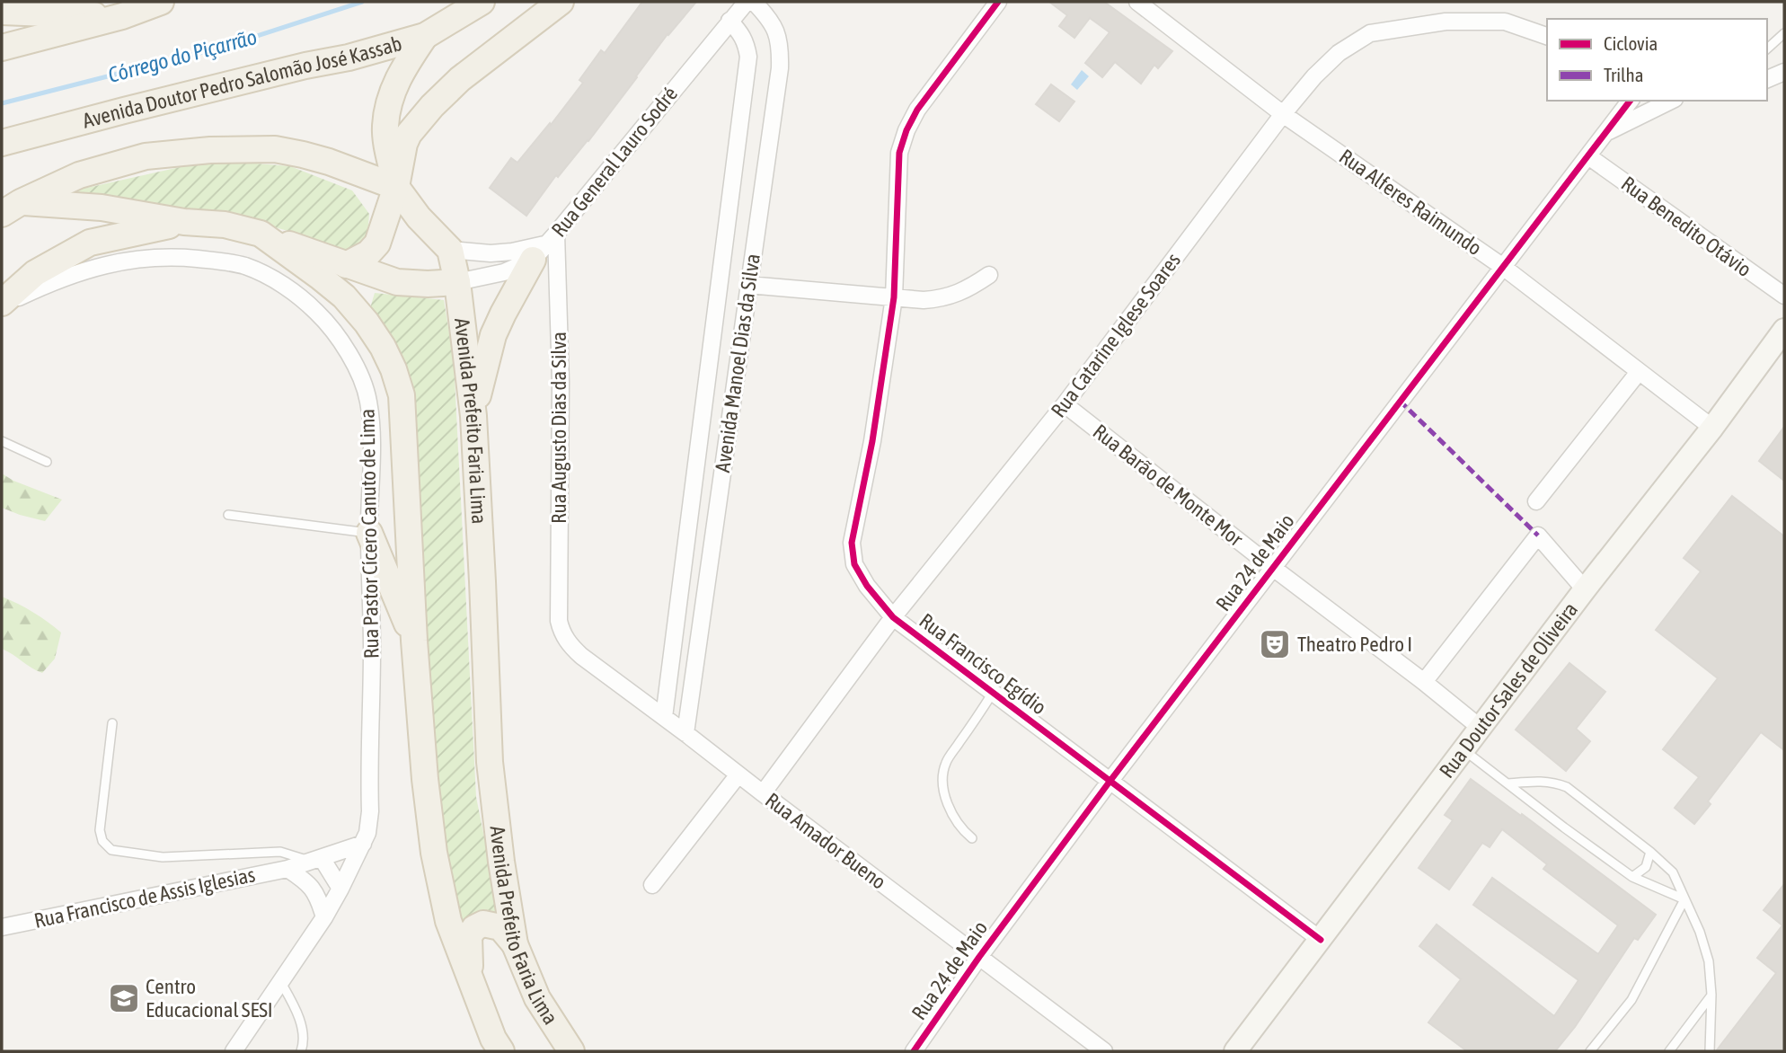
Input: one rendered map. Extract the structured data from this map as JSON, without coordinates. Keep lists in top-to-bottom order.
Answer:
{
  "streets": {
    "main road": ["Avenida Doutor Pedro Salomão José Kassab", "Avenida Prefeito Faria Lima", "Rua Doutor Sales de Oliveira"],
    "street": [
      "Rua General Lauro Sodré",
      "Rua Alferes Raimundo",
      "Rua Benedito Otávio",
      "Rua Catarine Iglese Soares",
      "Avenida Manoel Dias da Silva",
      "Rua Augusto Dias da Silva",
      "Rua Barão de Monte Mor",
      "Rua Pastor Cícero Canuto de Lima",
      "Rua 24 de Maio",
      "Rua Francisco Egídio",
      "Rua Amador Bueno",
      "Rua Francisco de Assis Iglesias"
    ]
  },
  "crossings": [
    ["Rua General Lauro Sodré", "Avenida Manoel Dias da Silva"],
    ["Rua General Lauro Sodré", "Avenida Prefeito Faria Lima"],
    ["Rua General Lauro Sodré", "Rua Augusto Dias da Silva"],
    ["Rua Alferes Raimundo", "Rua Catarine Iglese Soares"],
    ["Rua Alferes Raimundo", "Rua 24 de Maio"],
    ["Rua Alferes Raimundo", "Rua Doutor Sales de Oliveira"],
    ["Rua Benedito Otávio", "Rua 24 de Maio"],
    ["Rua Catarine Iglese Soares", "Rua Barão de Monte Mor"],
    ["Rua Catarine Iglese Soares", "Rua Francisco Egídio"],
    ["Rua Catarine Iglese Soares", "Rua Amador Bueno"],
    ["Avenida Manoel Dias da Silva", "Rua Amador Bueno"],
    ["Rua Augusto Dias da Silva", "Rua Amador Bueno"],
    ["Rua Barão de Monte Mor", "Rua 24 de Maio"],
    ["Rua Barão de Monte Mor", "Rua Doutor Sales de Oliveira"],
    ["Rua 24 de Maio", "Rua Francisco Egídio"],
    ["Rua 24 de Maio", "Rua Amador Bueno"],
    ["Rua Francisco Egídio", "Rua Doutor Sales de Oliveira"]
  ],
  "water": ["Córrego do Piçarrão"],
  "places": {
    "theatre": ["Theatro Pedro I"],
    "school or university": ["Centro Educacional SESI"]
  },
  "legend": ["Ciclovia", "Trilha"]
}
